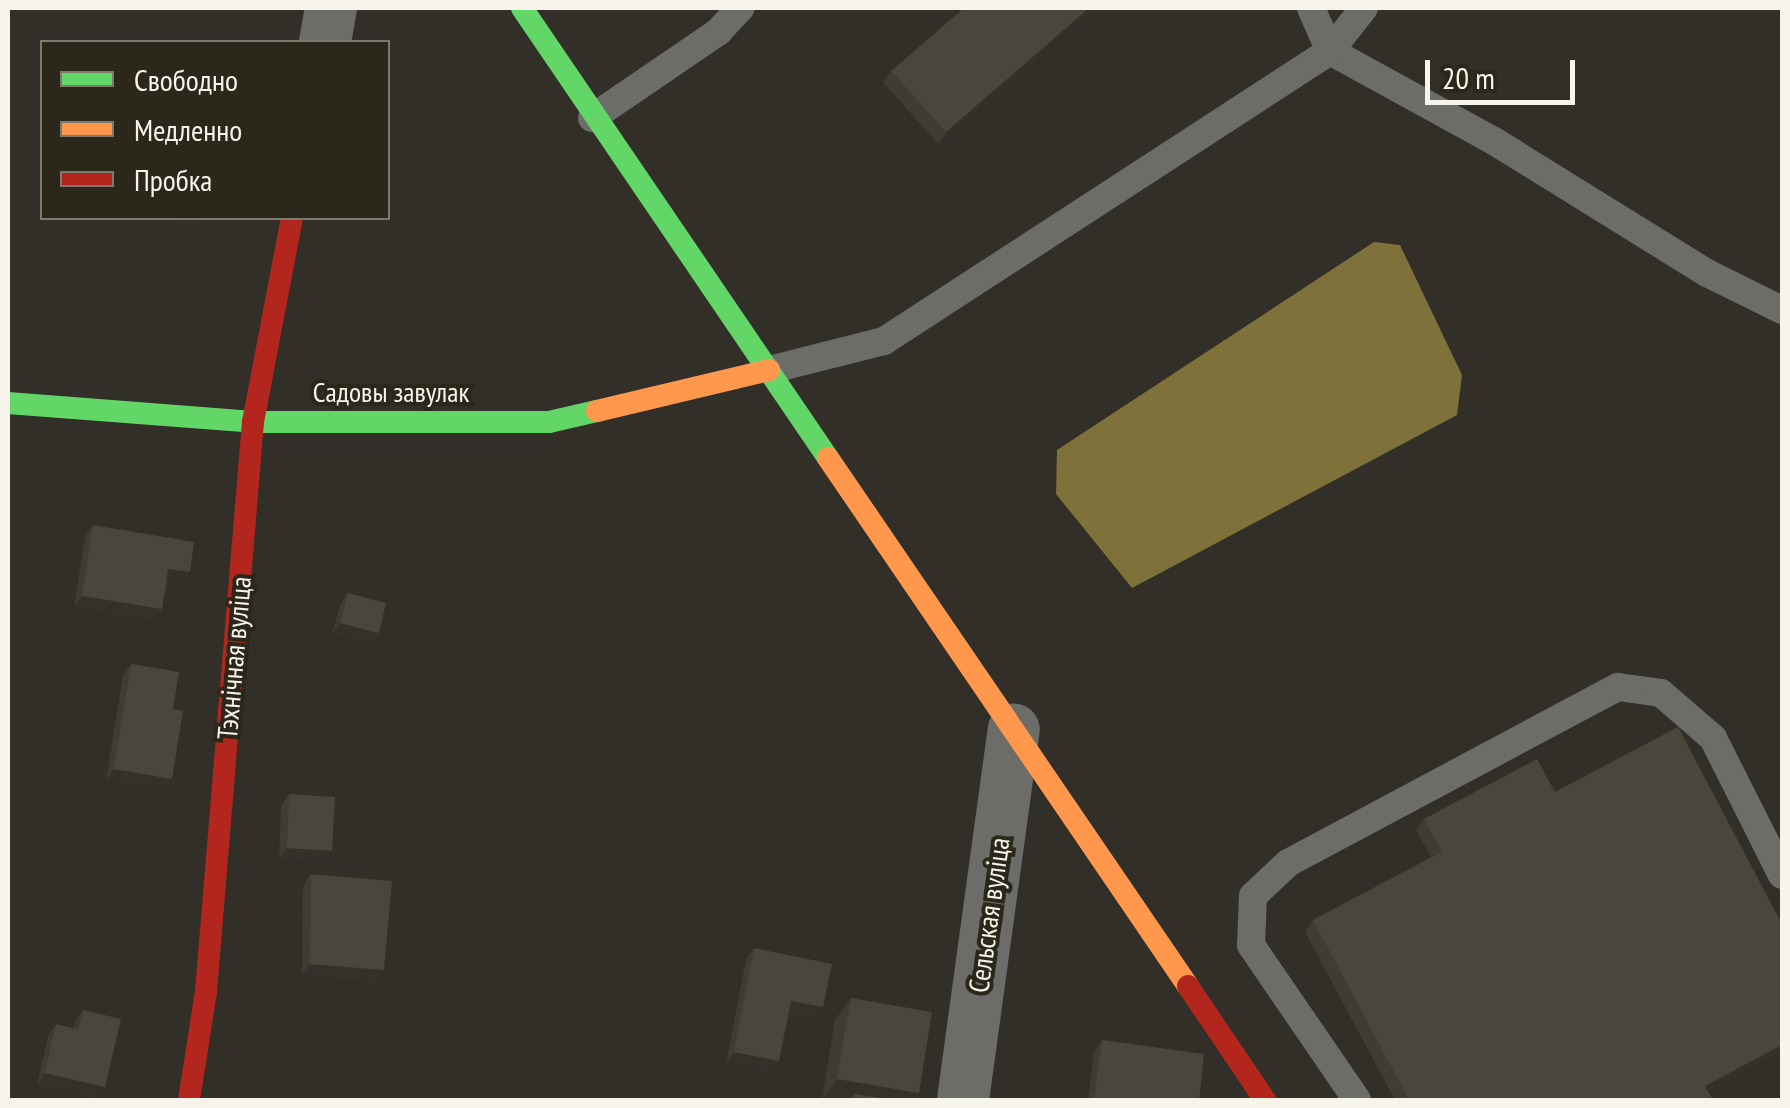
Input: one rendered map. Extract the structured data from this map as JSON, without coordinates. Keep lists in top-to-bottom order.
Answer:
{
  "streets": {
    "street": ["Садовы завулак", "Тэхнічная вуліца", "Сельская вуліца"]
  },
  "crossings": [
    ["Садовы завулак", "Тэхнічная вуліца"]
  ],
  "legend": ["Свободно", "Медленно", "Пробка"],
  "scale_bar": "20 m"
}
